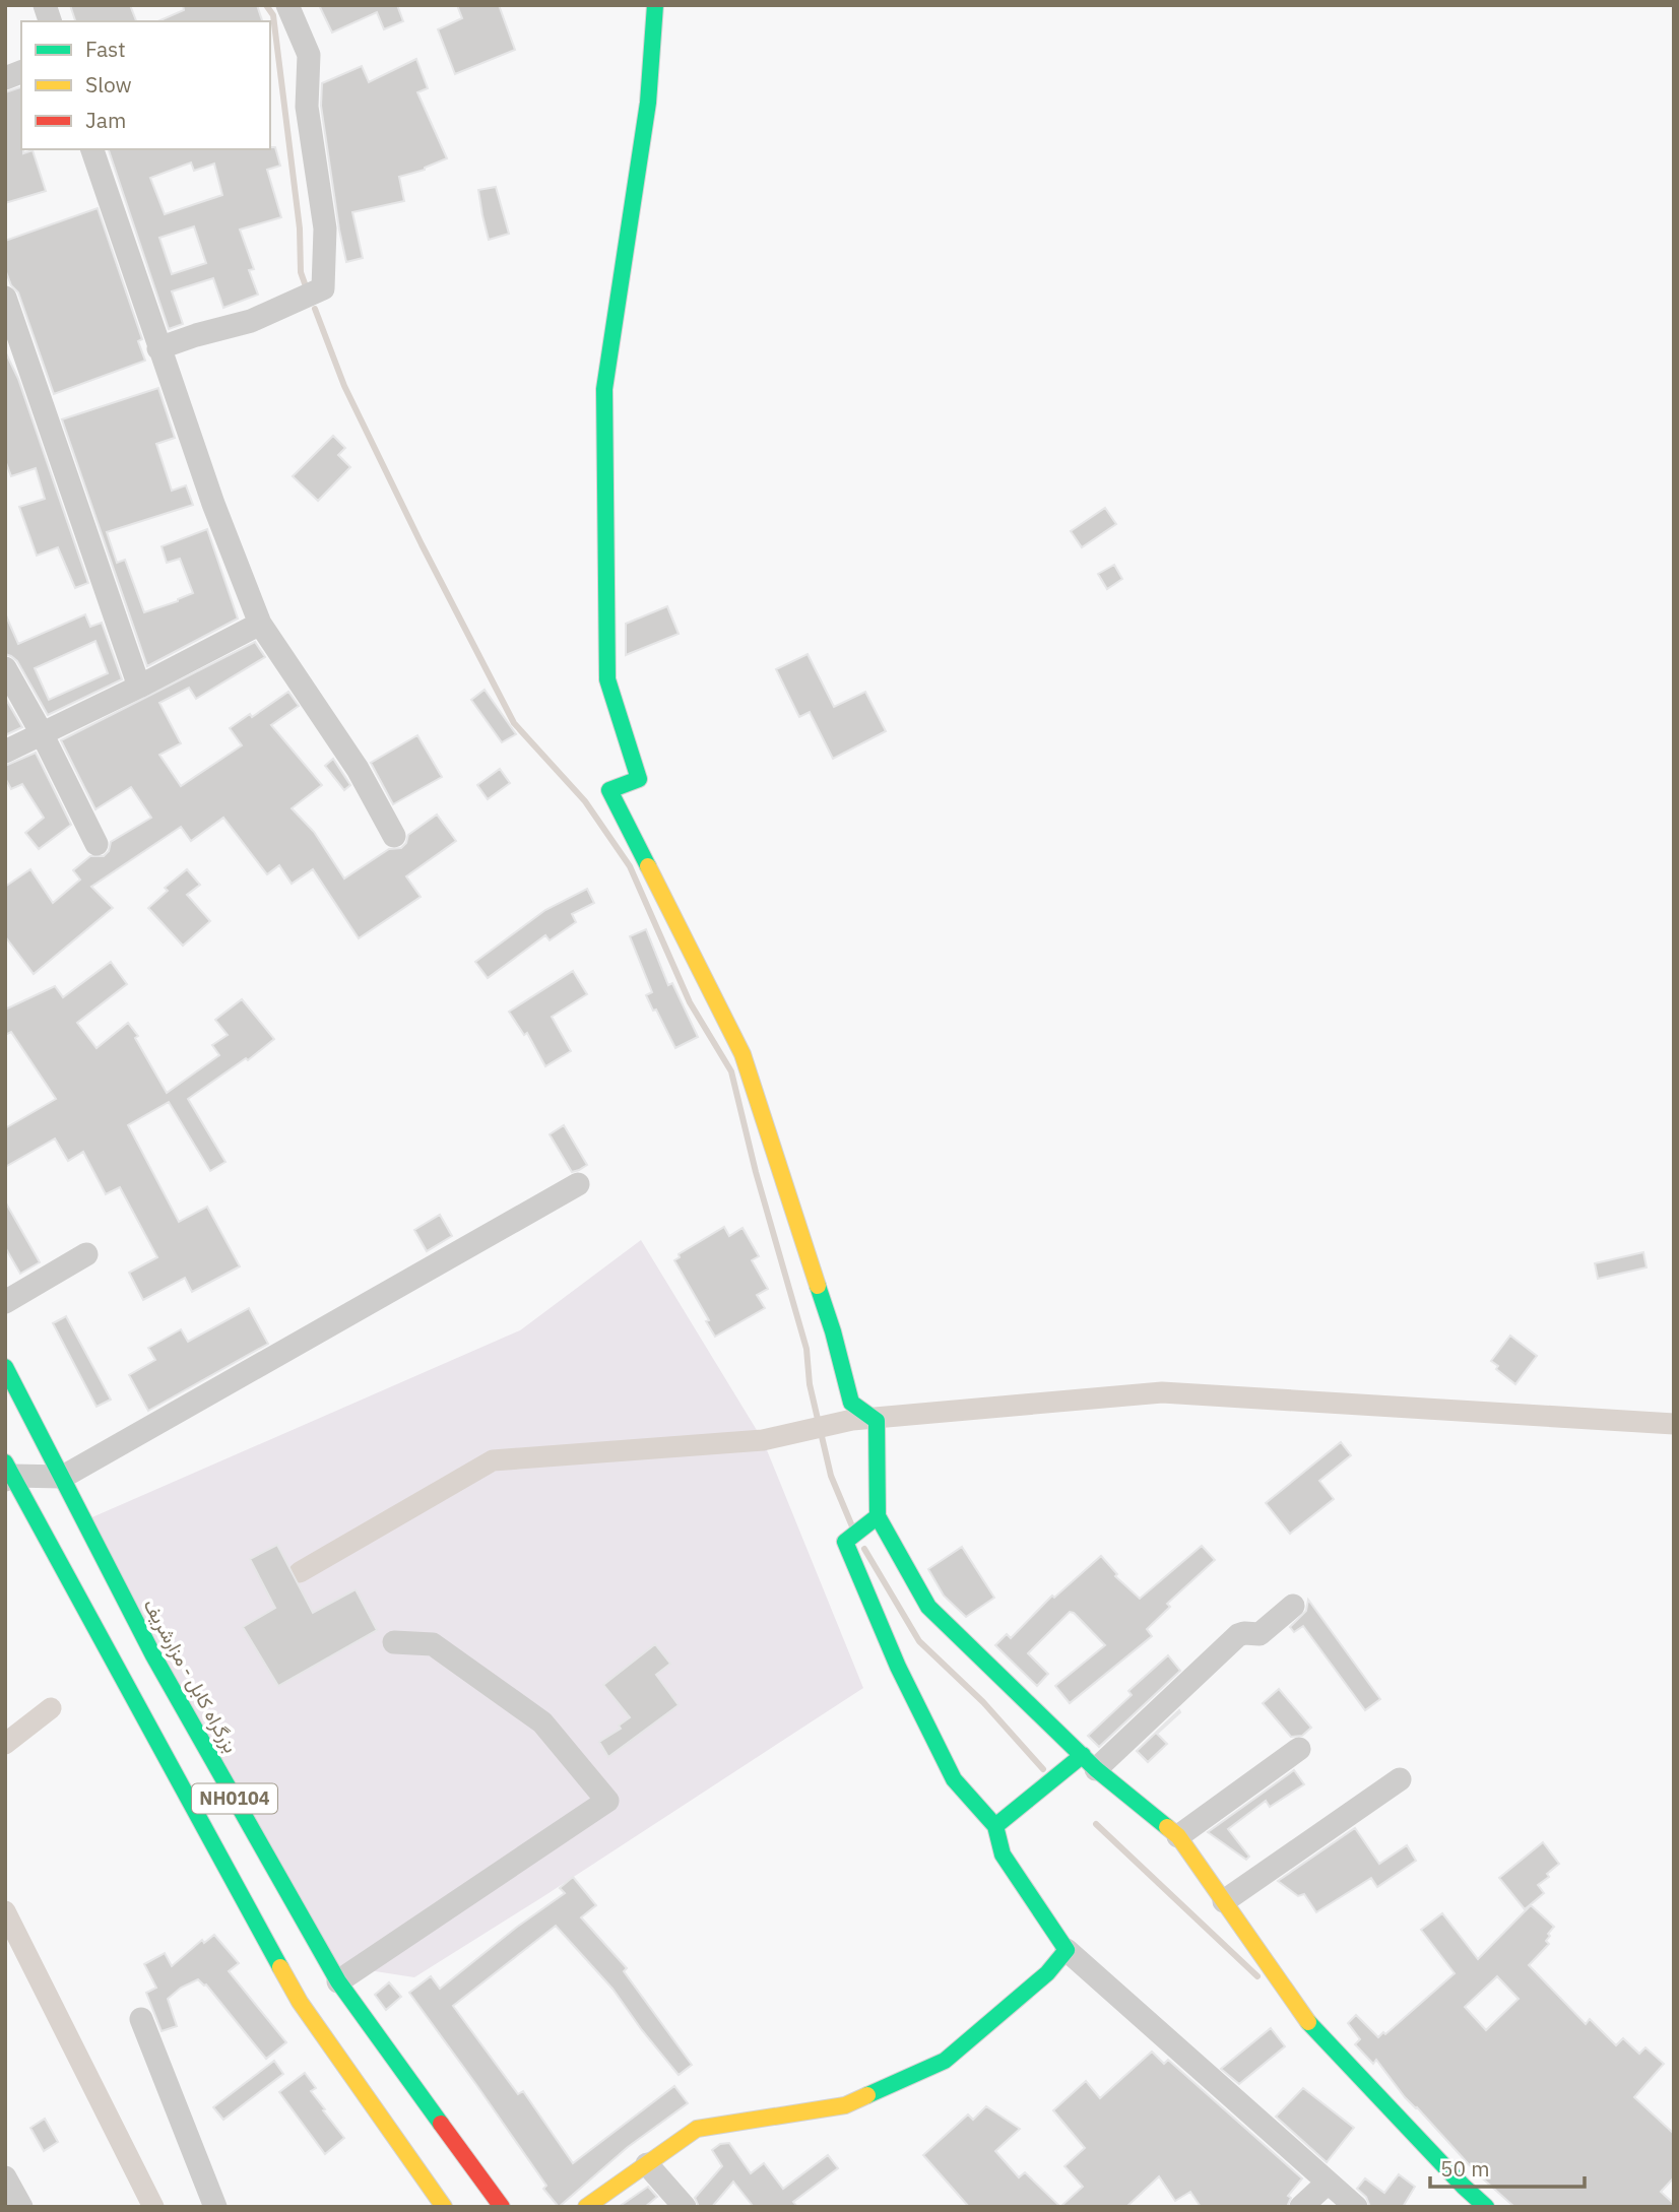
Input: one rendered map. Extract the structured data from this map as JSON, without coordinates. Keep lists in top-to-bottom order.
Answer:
{
  "streets": {
    "main road": ["بزرگراه کابل - مزارشریف", "NH0104"]
  },
  "legend": ["Fast", "Slow", "Jam"],
  "scale_bar": "50 m"
}
